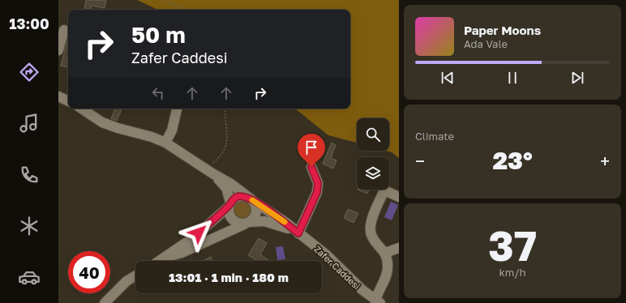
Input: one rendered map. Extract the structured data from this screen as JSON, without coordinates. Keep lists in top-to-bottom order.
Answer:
{
  "streets": {
    "street": ["Zafer Caddesi"]
  },
  "page": {
    "tabs": "13:00",
    "turn": ["50 m", "Zafer Caddesi"],
    "song": ["Paper Moons", "Ada Vale"],
    "tile": [
      "Climate",
      ["37", "km/h"]
    ],
    "heat": ["−", "23°", "+"],
    "limit": "40",
    "trip": "13:01 · 1 min · 180 m"
  }
}
